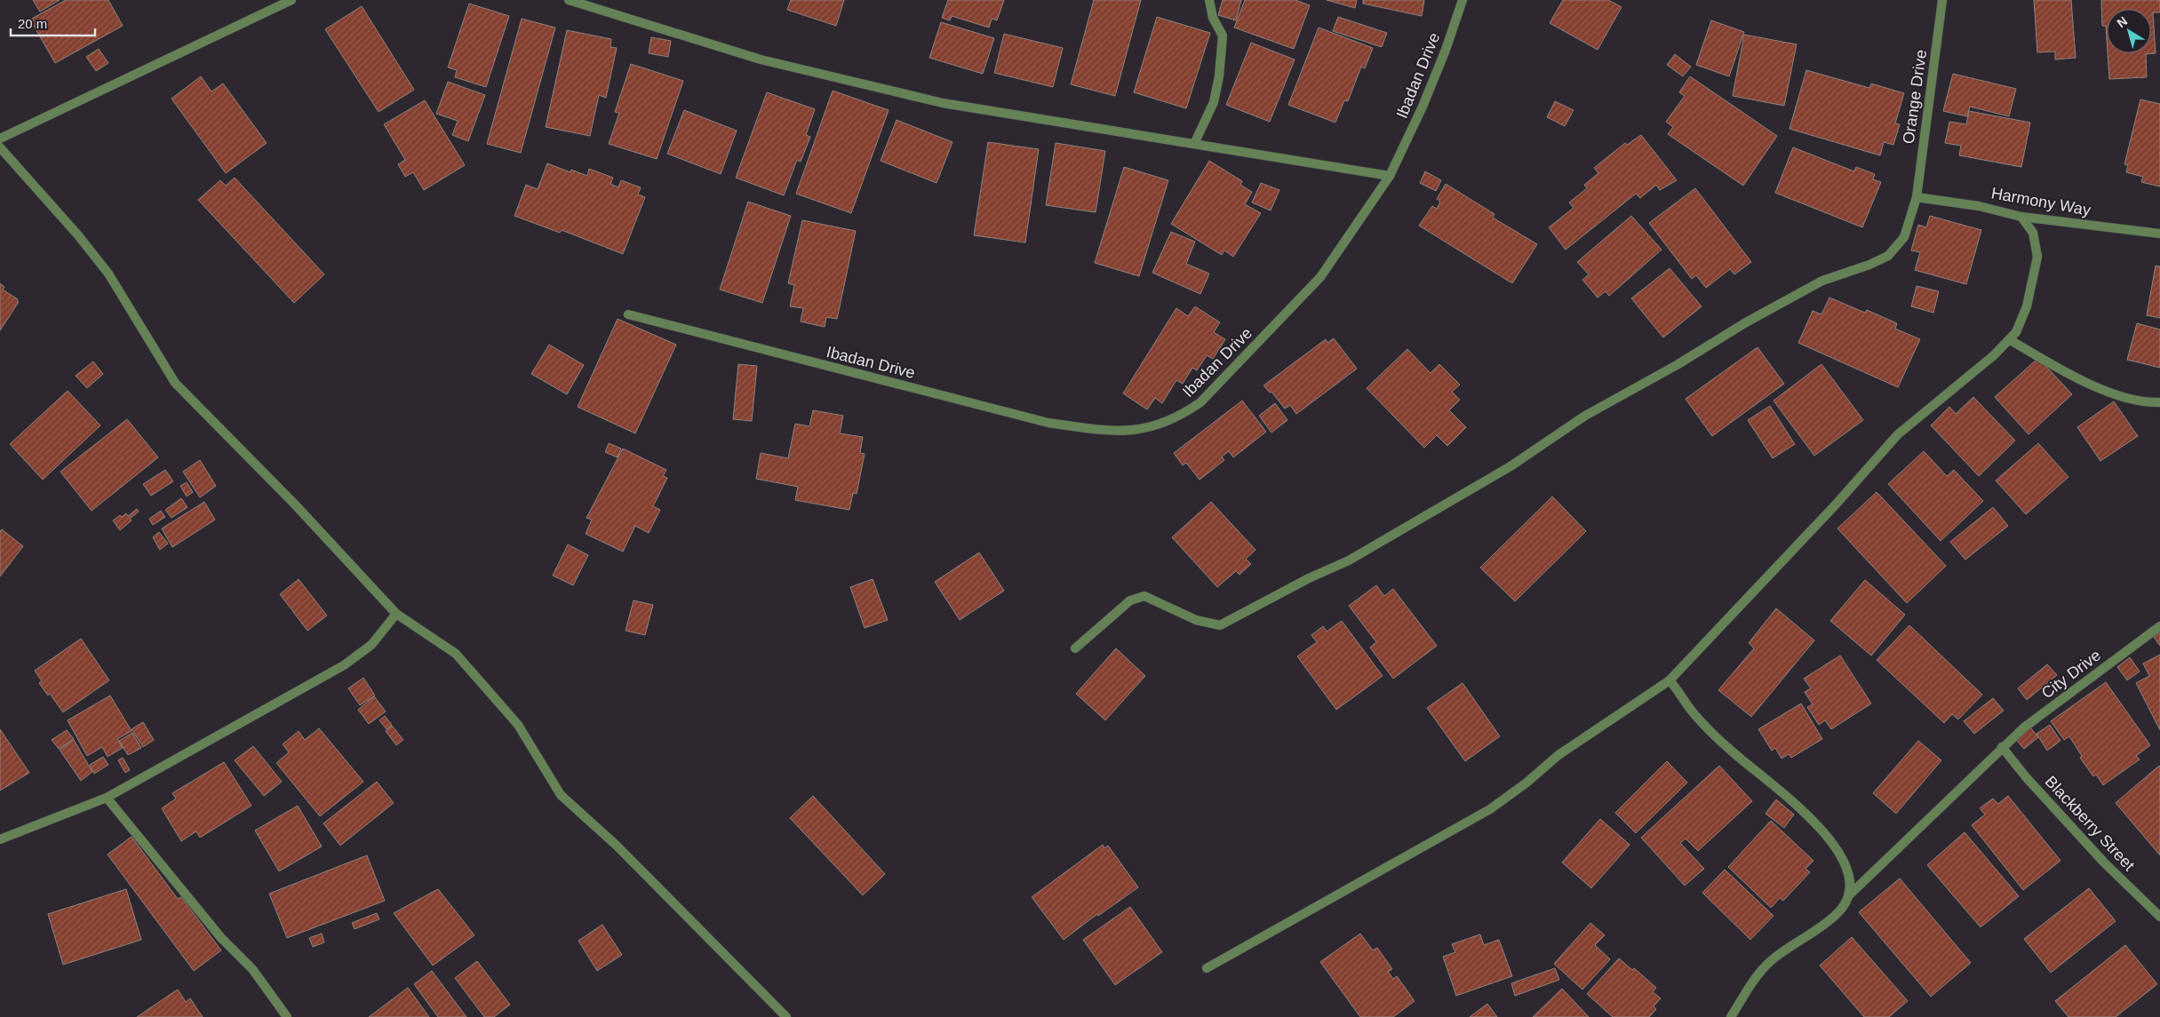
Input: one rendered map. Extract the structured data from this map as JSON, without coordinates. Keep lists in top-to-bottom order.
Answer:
{
  "streets": {
    "street": [
      "Ibadan Drive",
      "Orange Drive",
      "Harmony Way",
      "City Drive",
      "Blackberry Street"
    ]
  },
  "crossings": [
    ["Orange Drive", "Harmony Way"],
    ["City Drive", "Blackberry Street"]
  ],
  "scale_bar": "20 m",
  "north": "top left"
}
